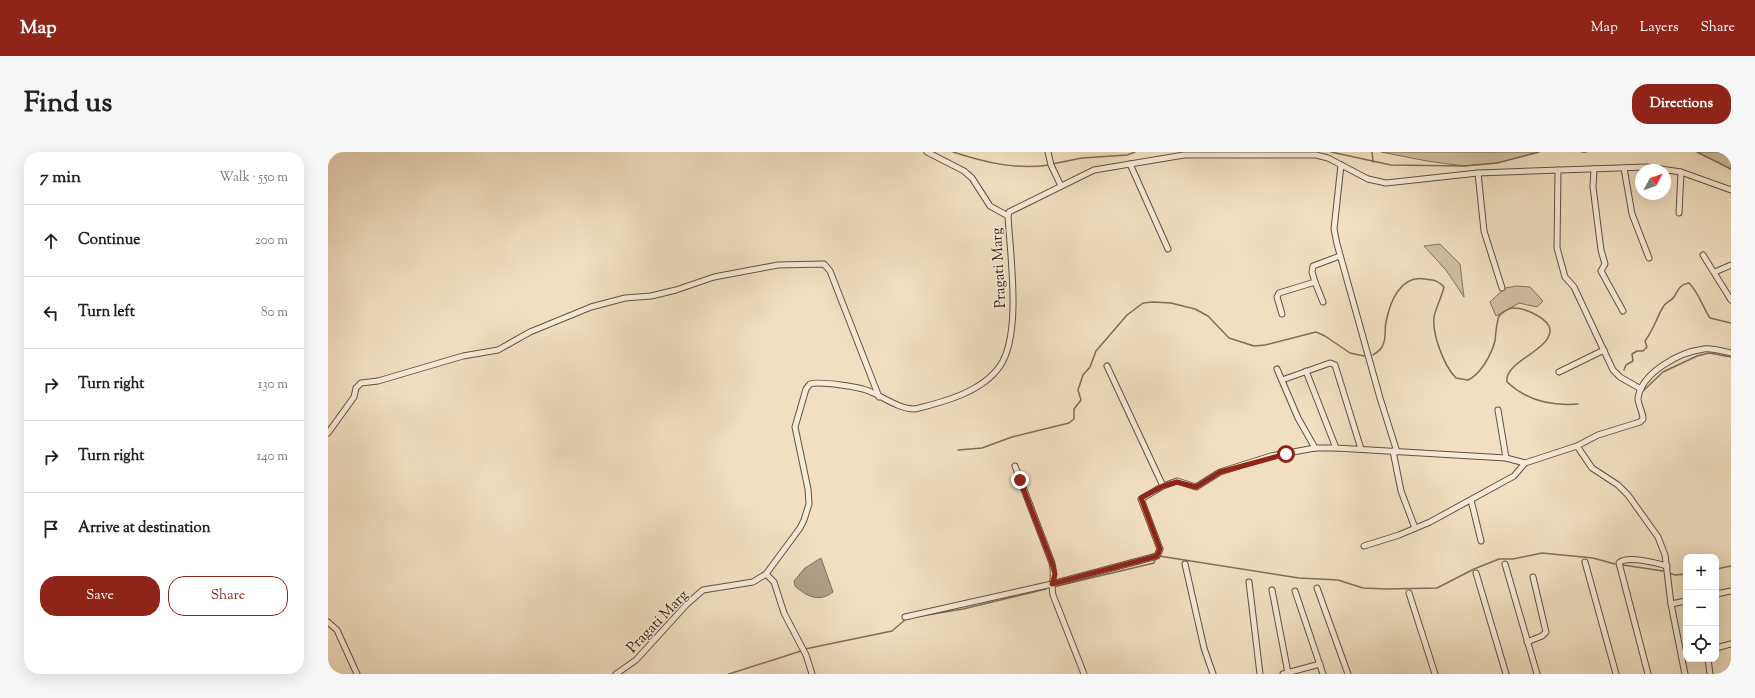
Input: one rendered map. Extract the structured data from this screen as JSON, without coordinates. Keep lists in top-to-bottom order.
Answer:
{
  "streets": {
    "street": ["Pragati Marg"]
  },
  "north": "top right",
  "page": {
    "header": "Map",
    "nav": ["Map", "Layers", "Share"],
    "title": "Find us",
    "buttons": [
      "Directions",
      ["Save", "Share"]
    ],
    "heading": ["7 min", "Walk · 550 m"],
    "list": [
      ["Continue", "200 m"],
      ["Turn left", "80 m"],
      ["Turn right", "130 m"],
      ["Turn right", "140 m"],
      "Arrive at destination"
    ],
    "map_buttons": ["+", "−"]
  }
}
